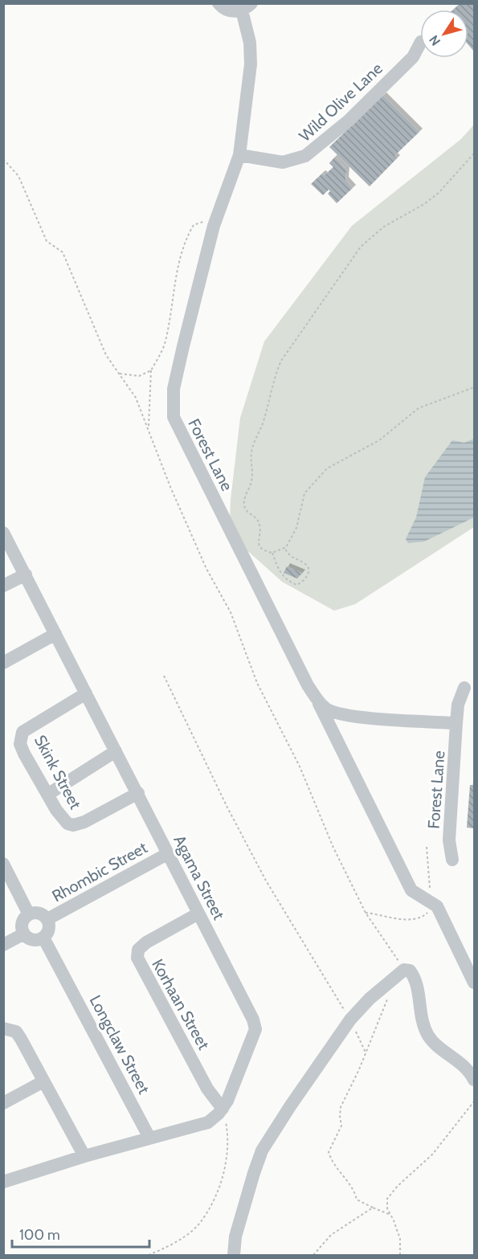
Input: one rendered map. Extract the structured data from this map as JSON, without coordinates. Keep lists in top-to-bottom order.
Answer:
{
  "streets": {
    "street": [
      "Wild Olive Lane",
      "Forest Lane",
      "Skink Street",
      "Rhombic Street",
      "Agama Street",
      "Korhaan Street",
      "Longclaw Street"
    ]
  },
  "crossings": [
    ["Wild Olive Lane", "Forest Lane"],
    ["Skink Street", "Agama Street"],
    ["Rhombic Street", "Agama Street"],
    ["Rhombic Street", "Longclaw Street"],
    ["Agama Street", "Korhaan Street"],
    ["Agama Street", "Longclaw Street"]
  ],
  "scale_bar": "100 m",
  "north": "bottom left"
}
